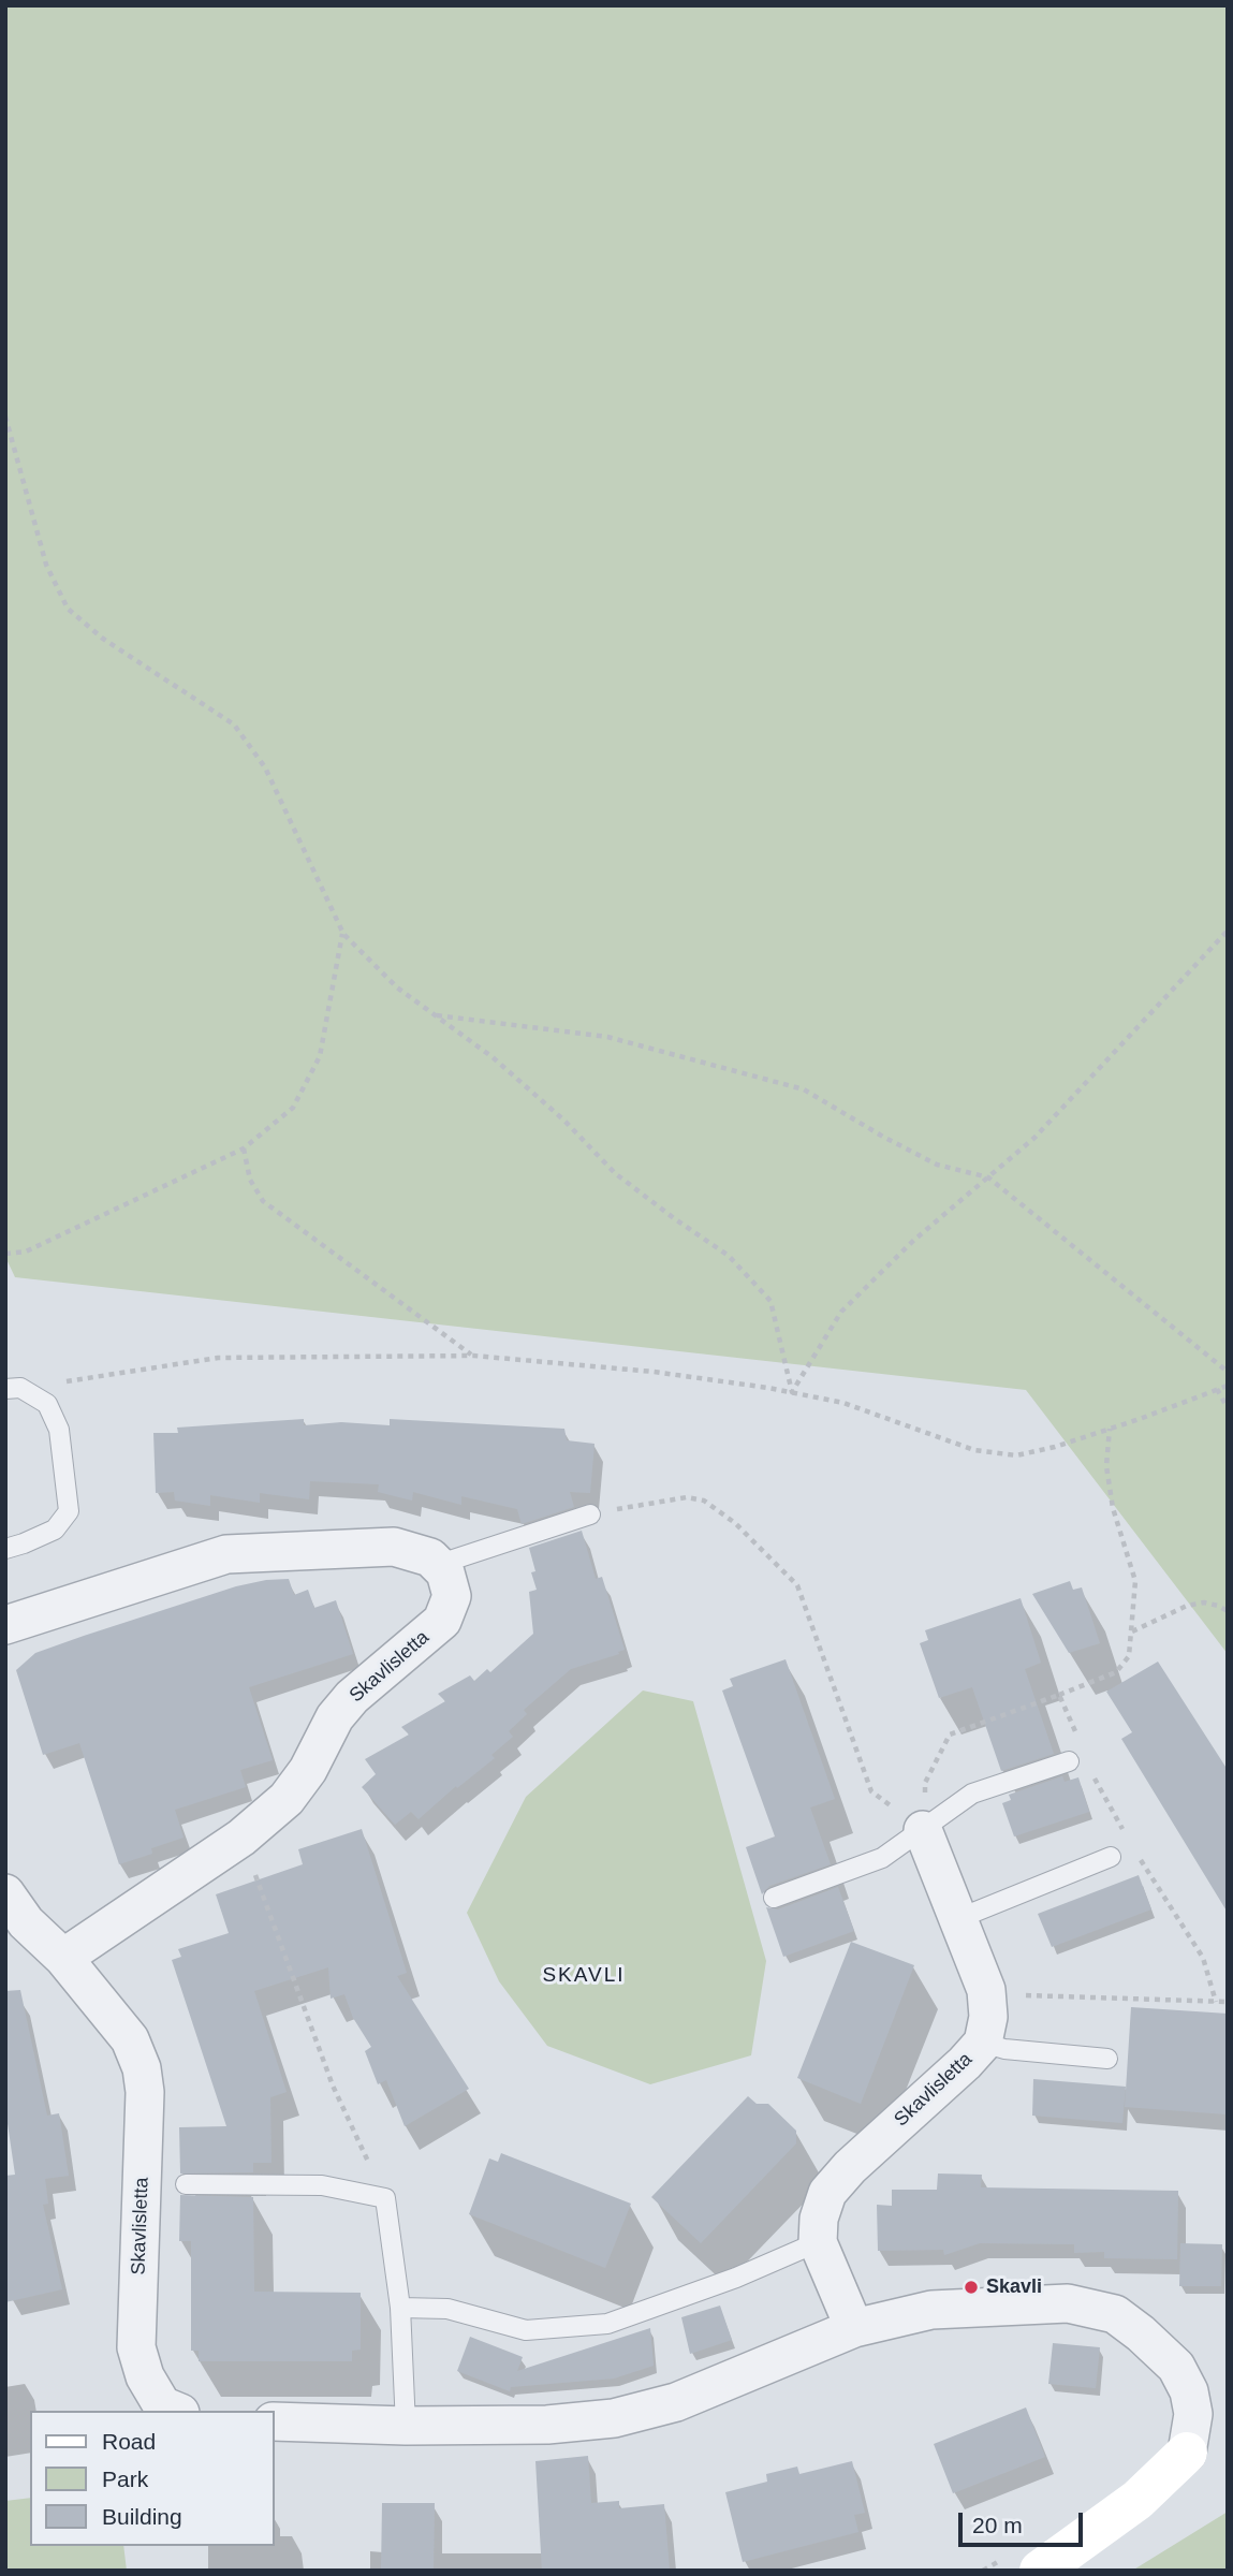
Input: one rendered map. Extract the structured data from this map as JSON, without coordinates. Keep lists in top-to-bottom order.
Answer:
{
  "streets": {
    "street": ["Skavlisletta"]
  },
  "districts": ["SKAVLI"],
  "places": ["Skavli"],
  "legend": ["Road", "Park", "Building"],
  "scale_bar": "20 m"
}
